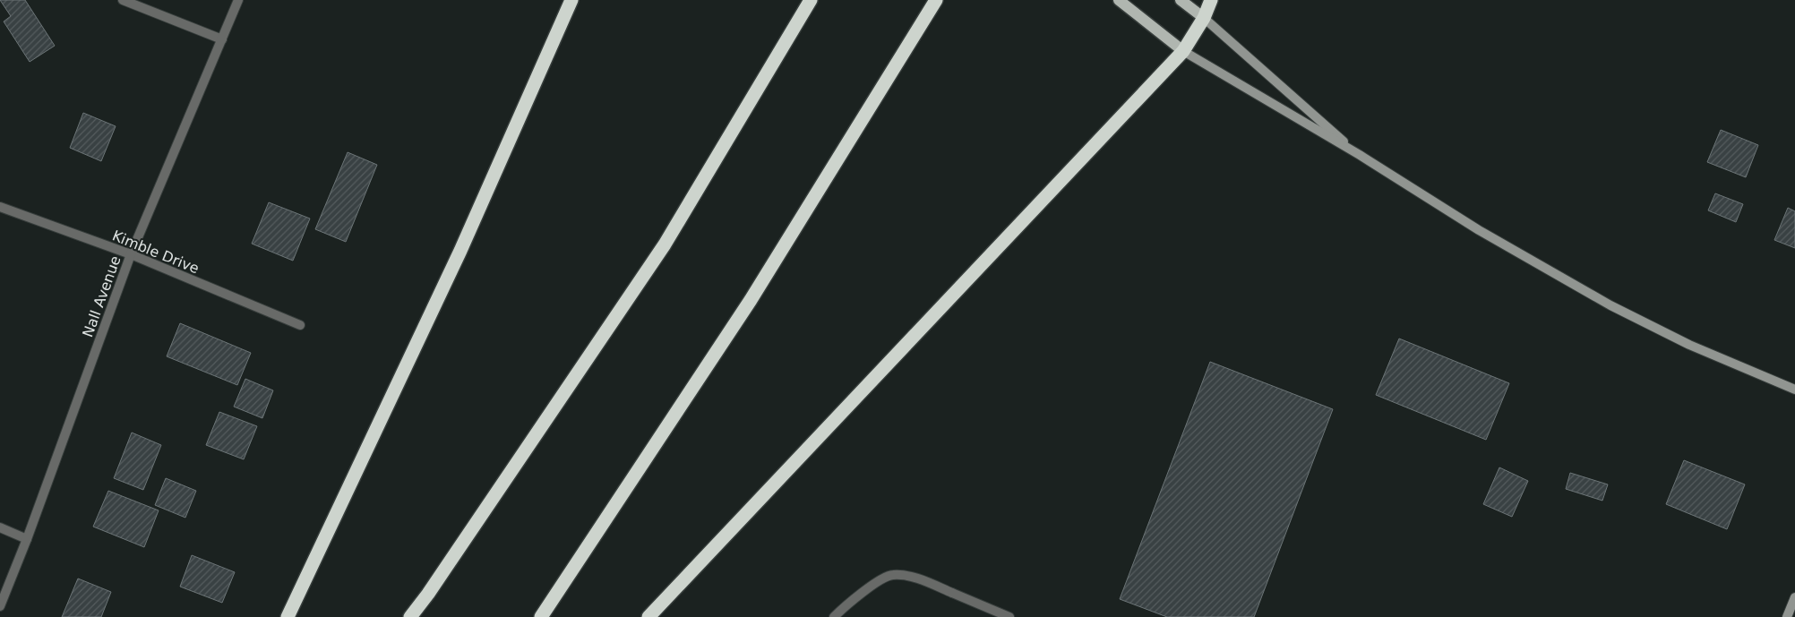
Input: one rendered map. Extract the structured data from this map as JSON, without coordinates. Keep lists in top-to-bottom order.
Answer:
{
  "streets": {
    "street": ["Kimble Drive", "Nall Avenue"]
  },
  "crossings": [
    ["Kimble Drive", "Nall Avenue"]
  ]
}
